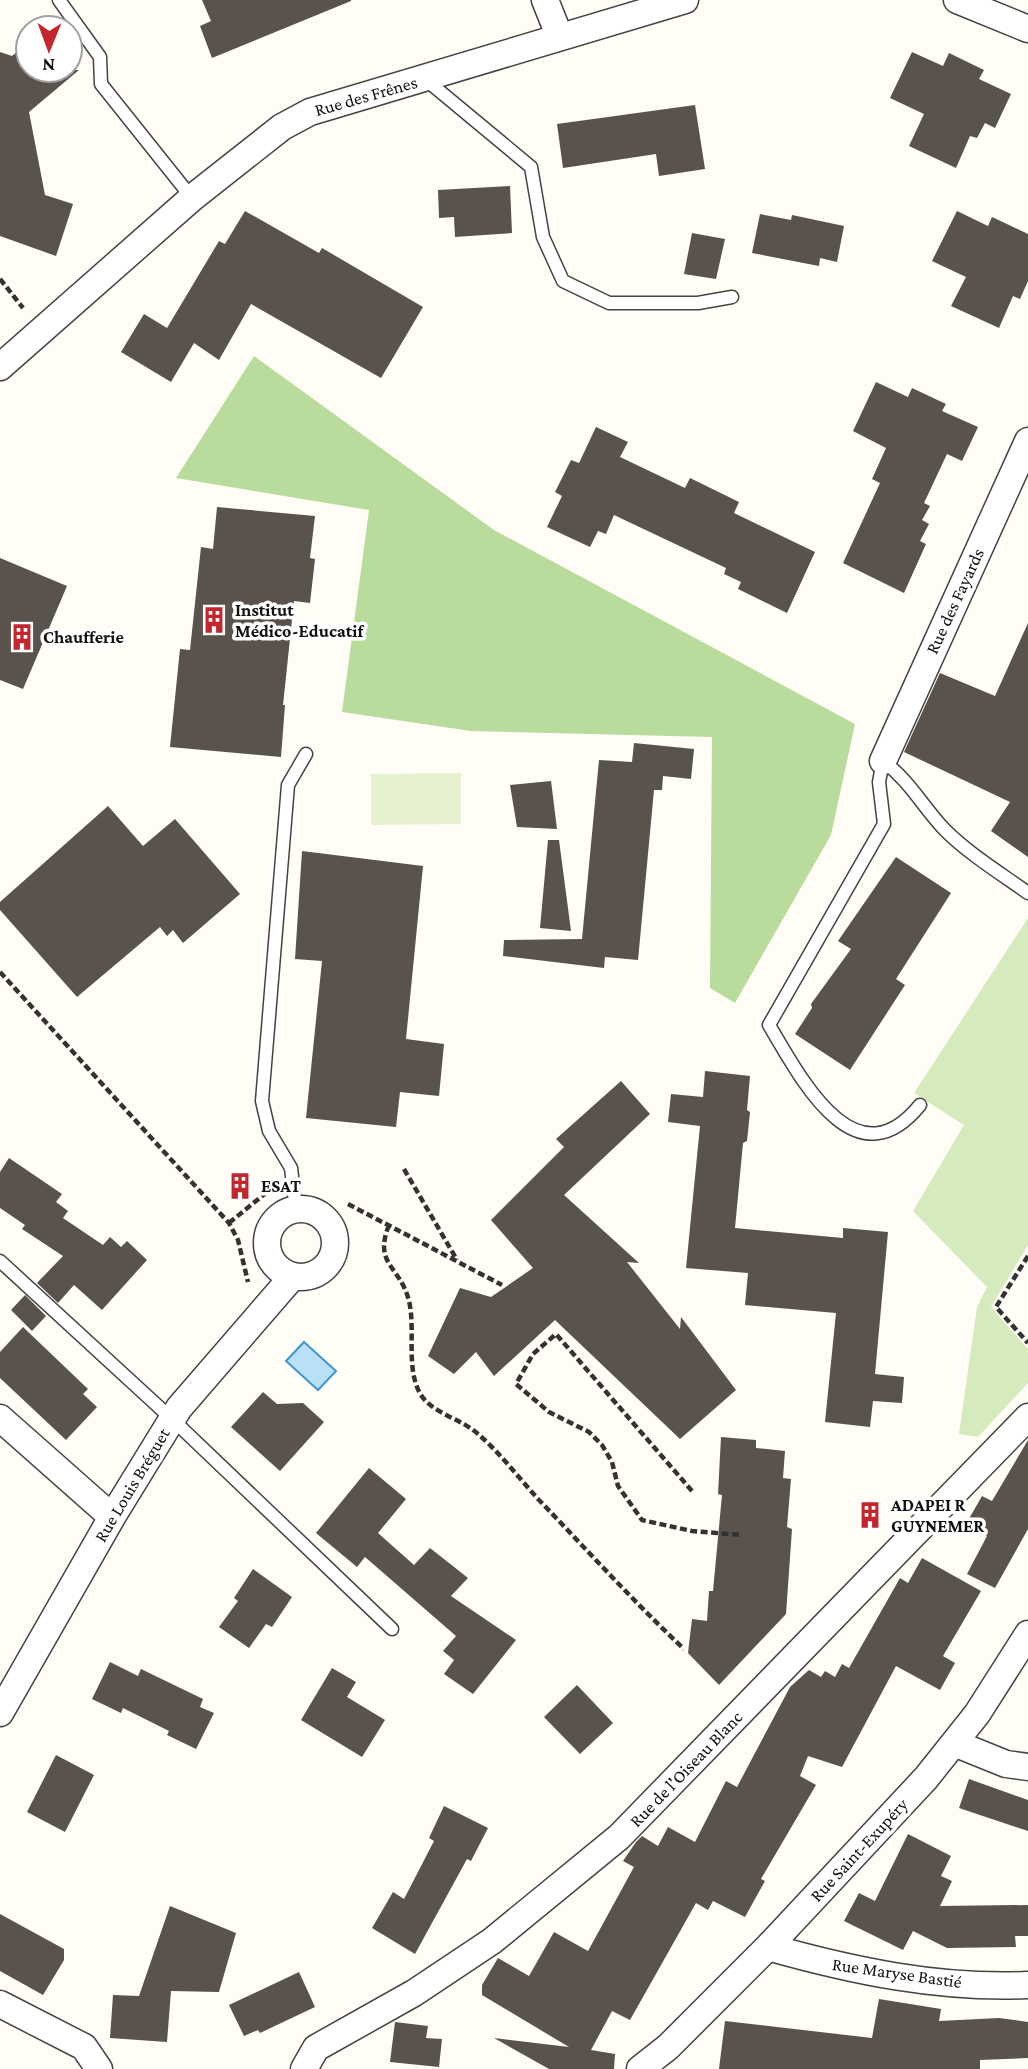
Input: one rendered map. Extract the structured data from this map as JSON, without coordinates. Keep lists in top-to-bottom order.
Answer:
{
  "streets": {
    "street": [
      "Rue des Frênes",
      "Rue des Fayards",
      "Rue Louis Bréguet",
      "Rue de l'Oiseau Blanc",
      "Rue Saint-Exupéry",
      "Rue Maryse Bastié"
    ]
  },
  "crossings": [
    ["Rue Saint-Exupéry", "Rue Maryse Bastié"]
  ],
  "places": {
    "building": [
      "Institut Médico-Educatif",
      "Chaufferie",
      "ESAT",
      "ADAPEI R GUYNEMER"
    ]
  },
  "north": "bottom"
}
